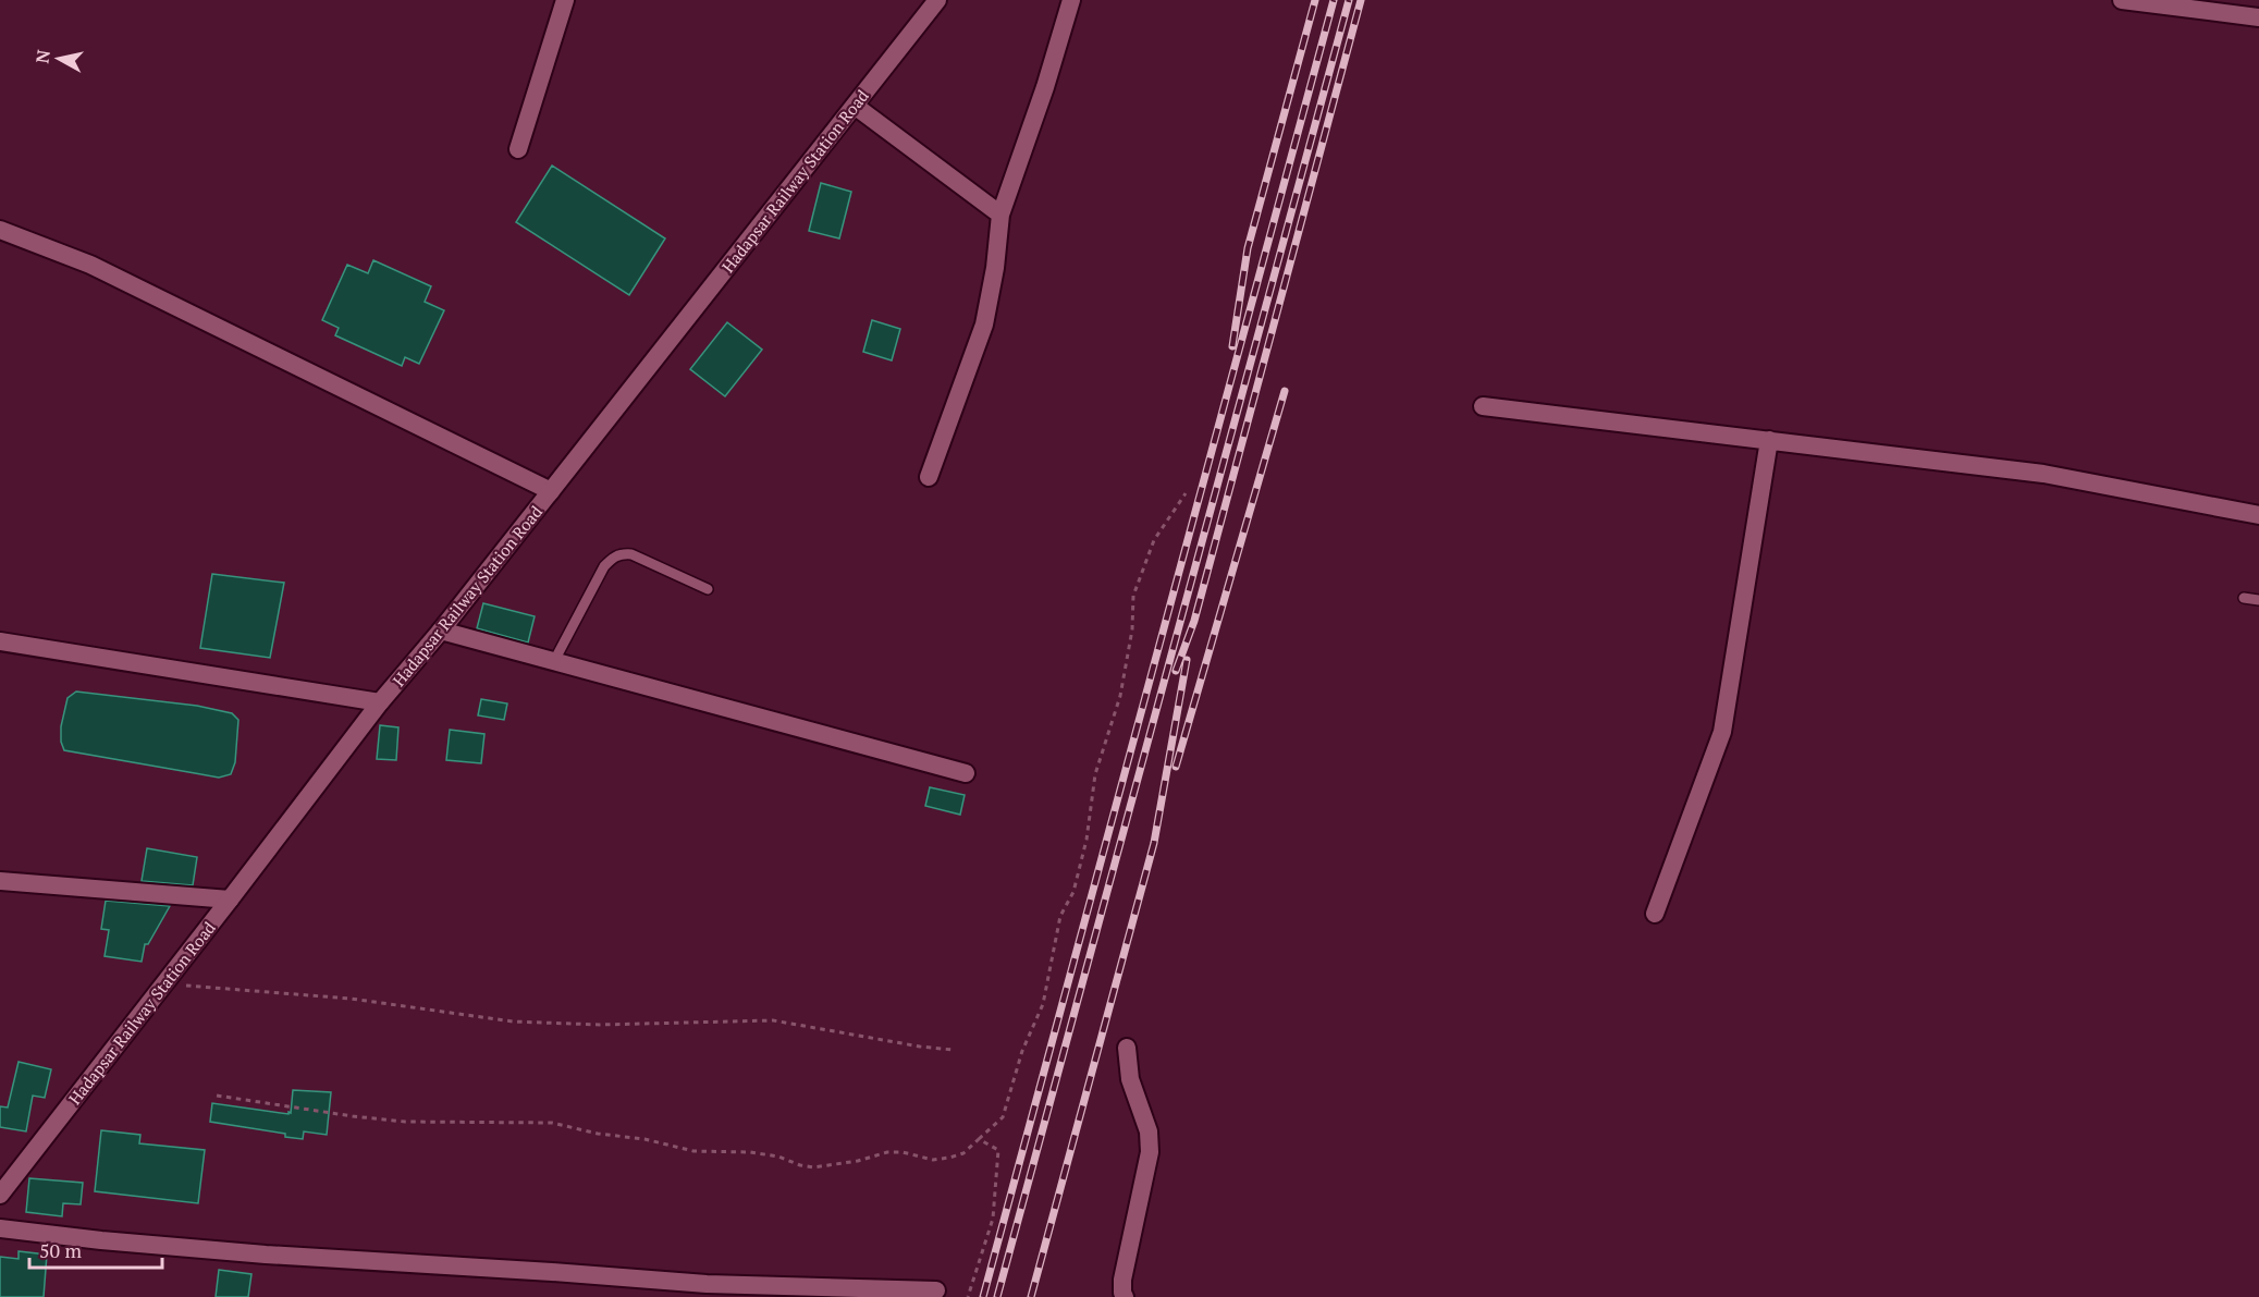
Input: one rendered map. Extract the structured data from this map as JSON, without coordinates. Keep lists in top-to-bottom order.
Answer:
{
  "streets": {
    "street": ["Hadapsar Railway Station Road"]
  },
  "scale_bar": "50 m",
  "north": "left"
}
